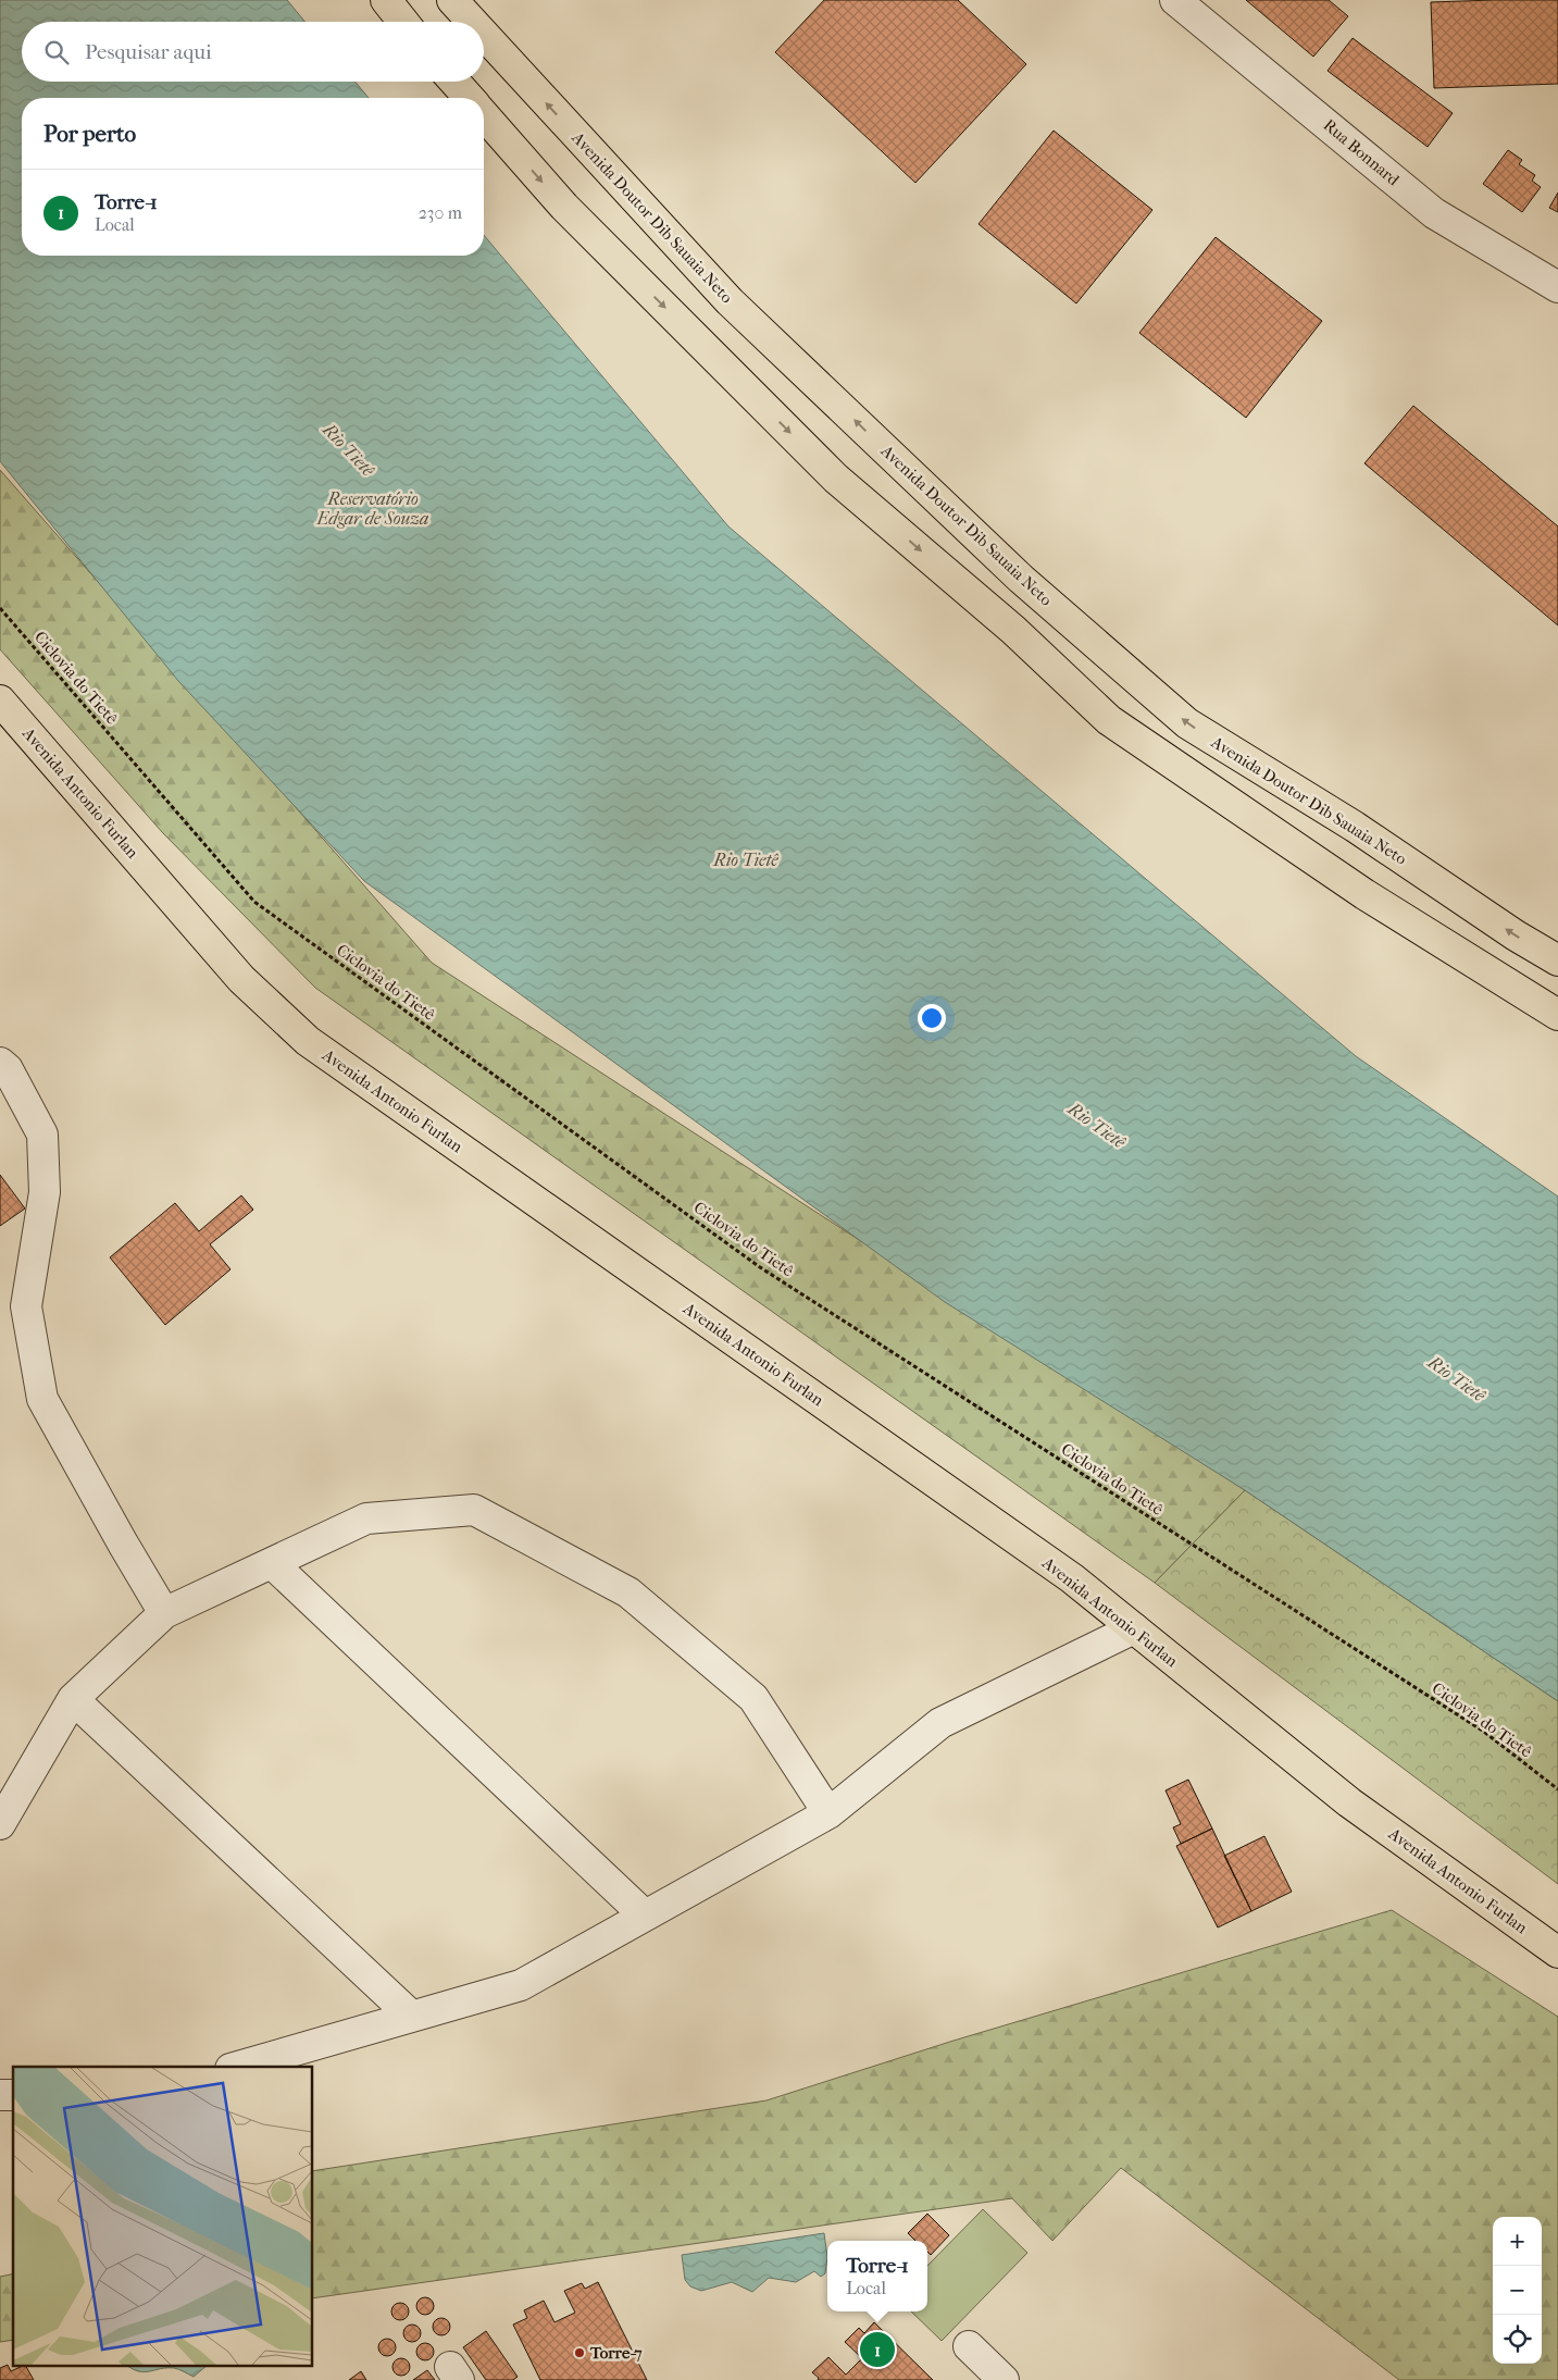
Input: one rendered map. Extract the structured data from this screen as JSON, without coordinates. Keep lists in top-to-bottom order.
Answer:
{
  "streets": {
    "main road": ["Avenida Doutor Dib Sauaia Neto", "Avenida Antonio Furlan"],
    "lane": ["Rua Bonnard"],
    "path": ["Ciclovia do Tietê"]
  },
  "water": ["Rio Tietê", "Reservatório Edgar de Souza"],
  "places": ["Torre-7"],
  "page": {
    "search": "Pesquisar aqui",
    "heading": "Por perto",
    "list": [
      {
        "mark": "1",
        "name": "Torre-1",
        "note": "Local",
        "value": "230 m"
      }
    ],
    "map_buttons": ["+", "−"],
    "popup": ["Torre-1", "Local"],
    "pins": "1"
  }
}
